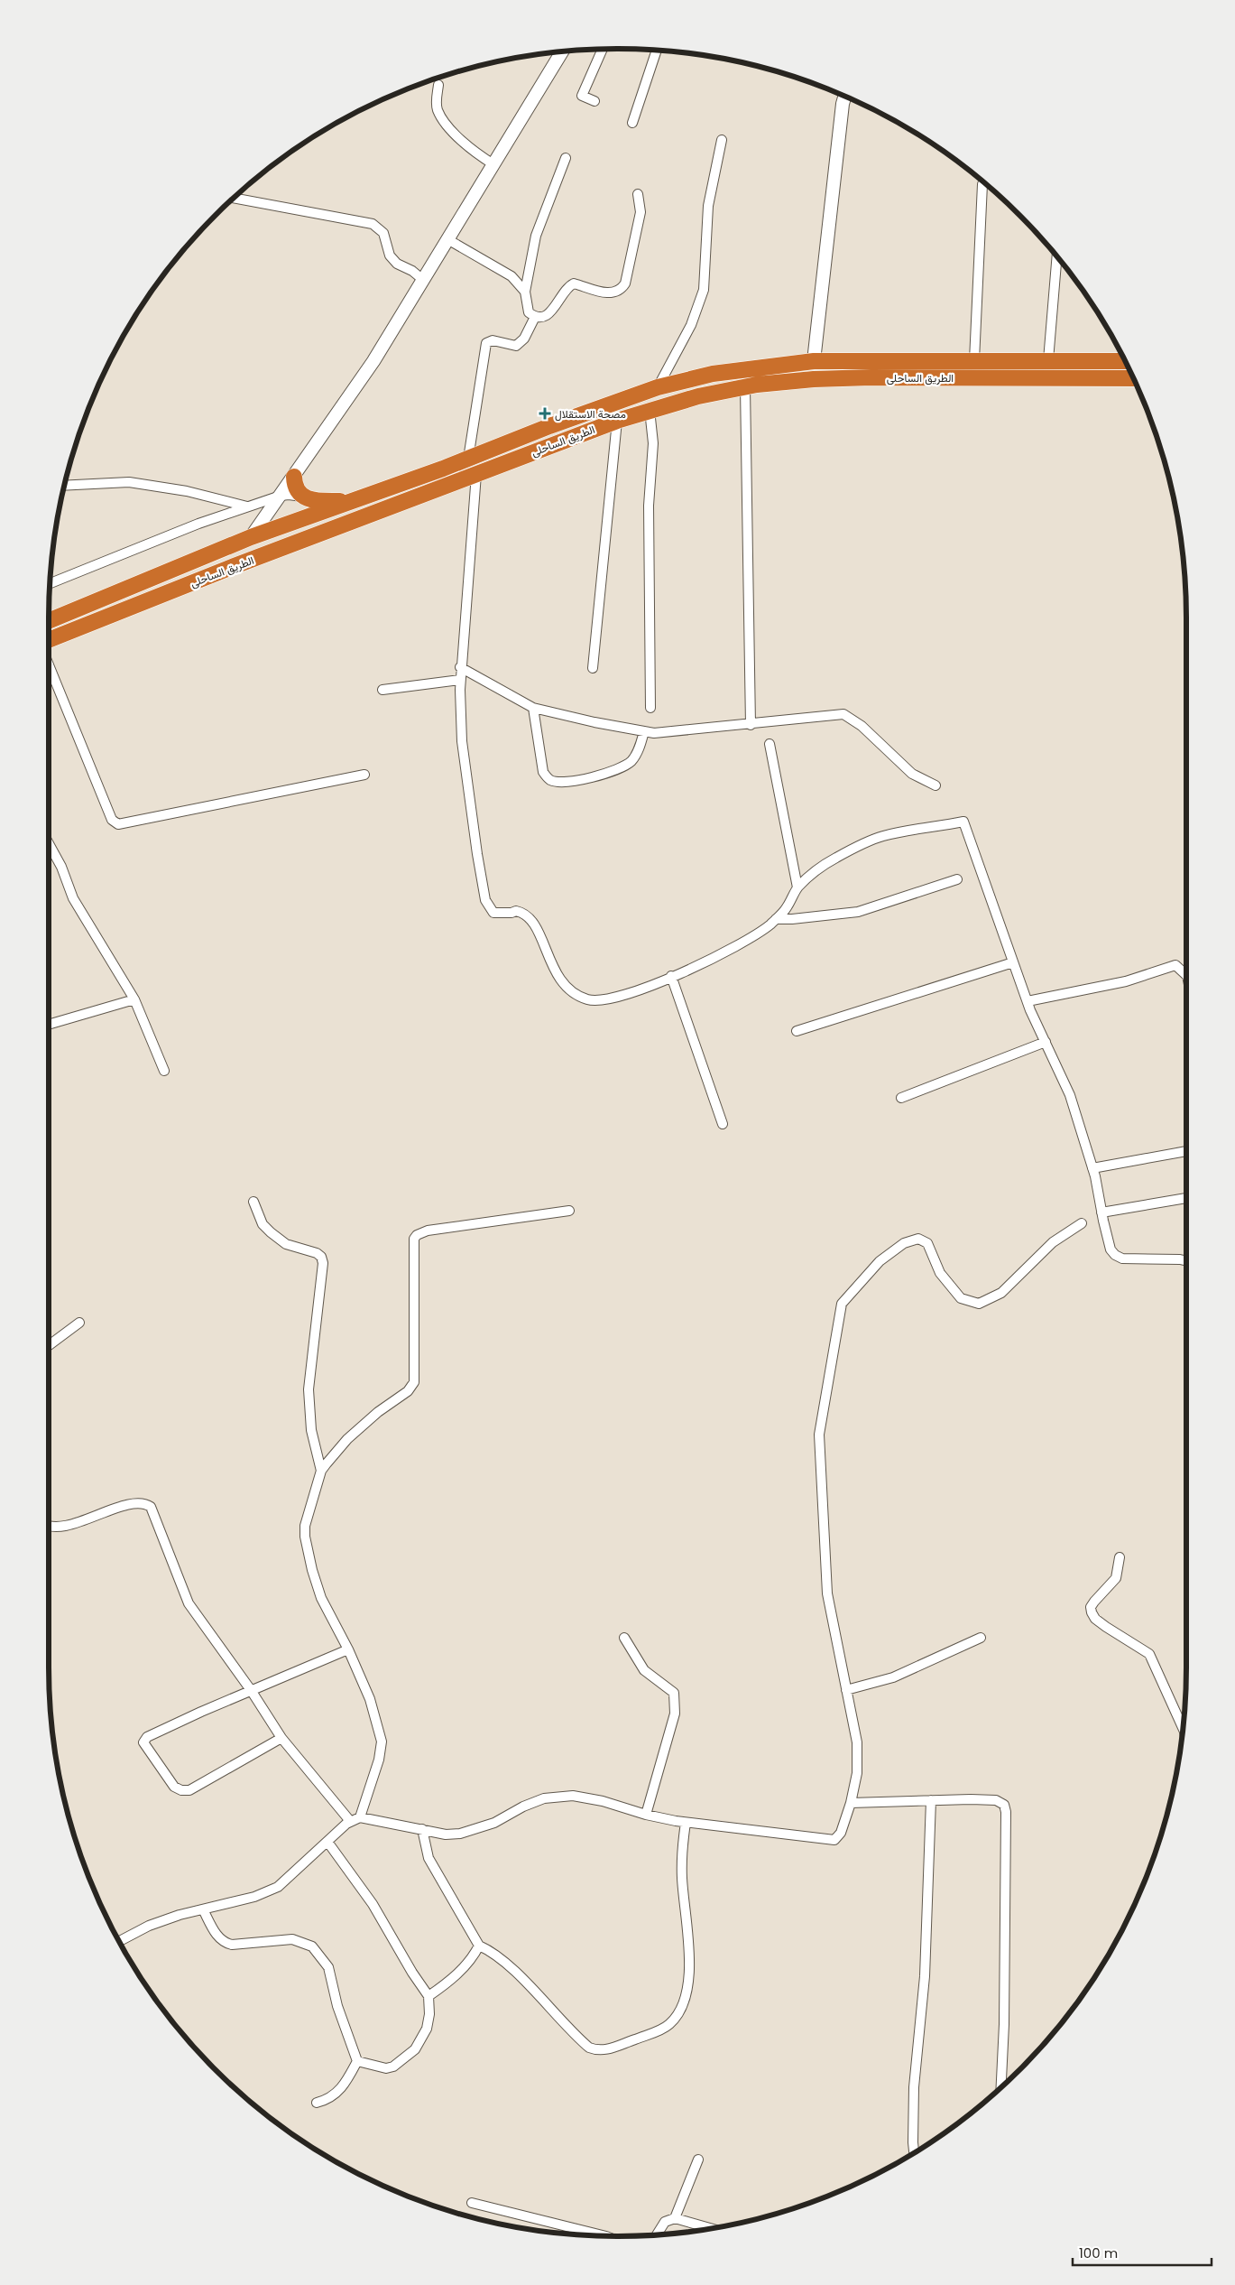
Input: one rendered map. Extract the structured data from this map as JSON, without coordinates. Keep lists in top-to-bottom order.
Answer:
{
  "streets": {
    "highway": ["الطريق الساحلى"]
  },
  "places": {
    "health": ["مصحة الاستقلال"]
  },
  "scale_bar": "100 m"
}
